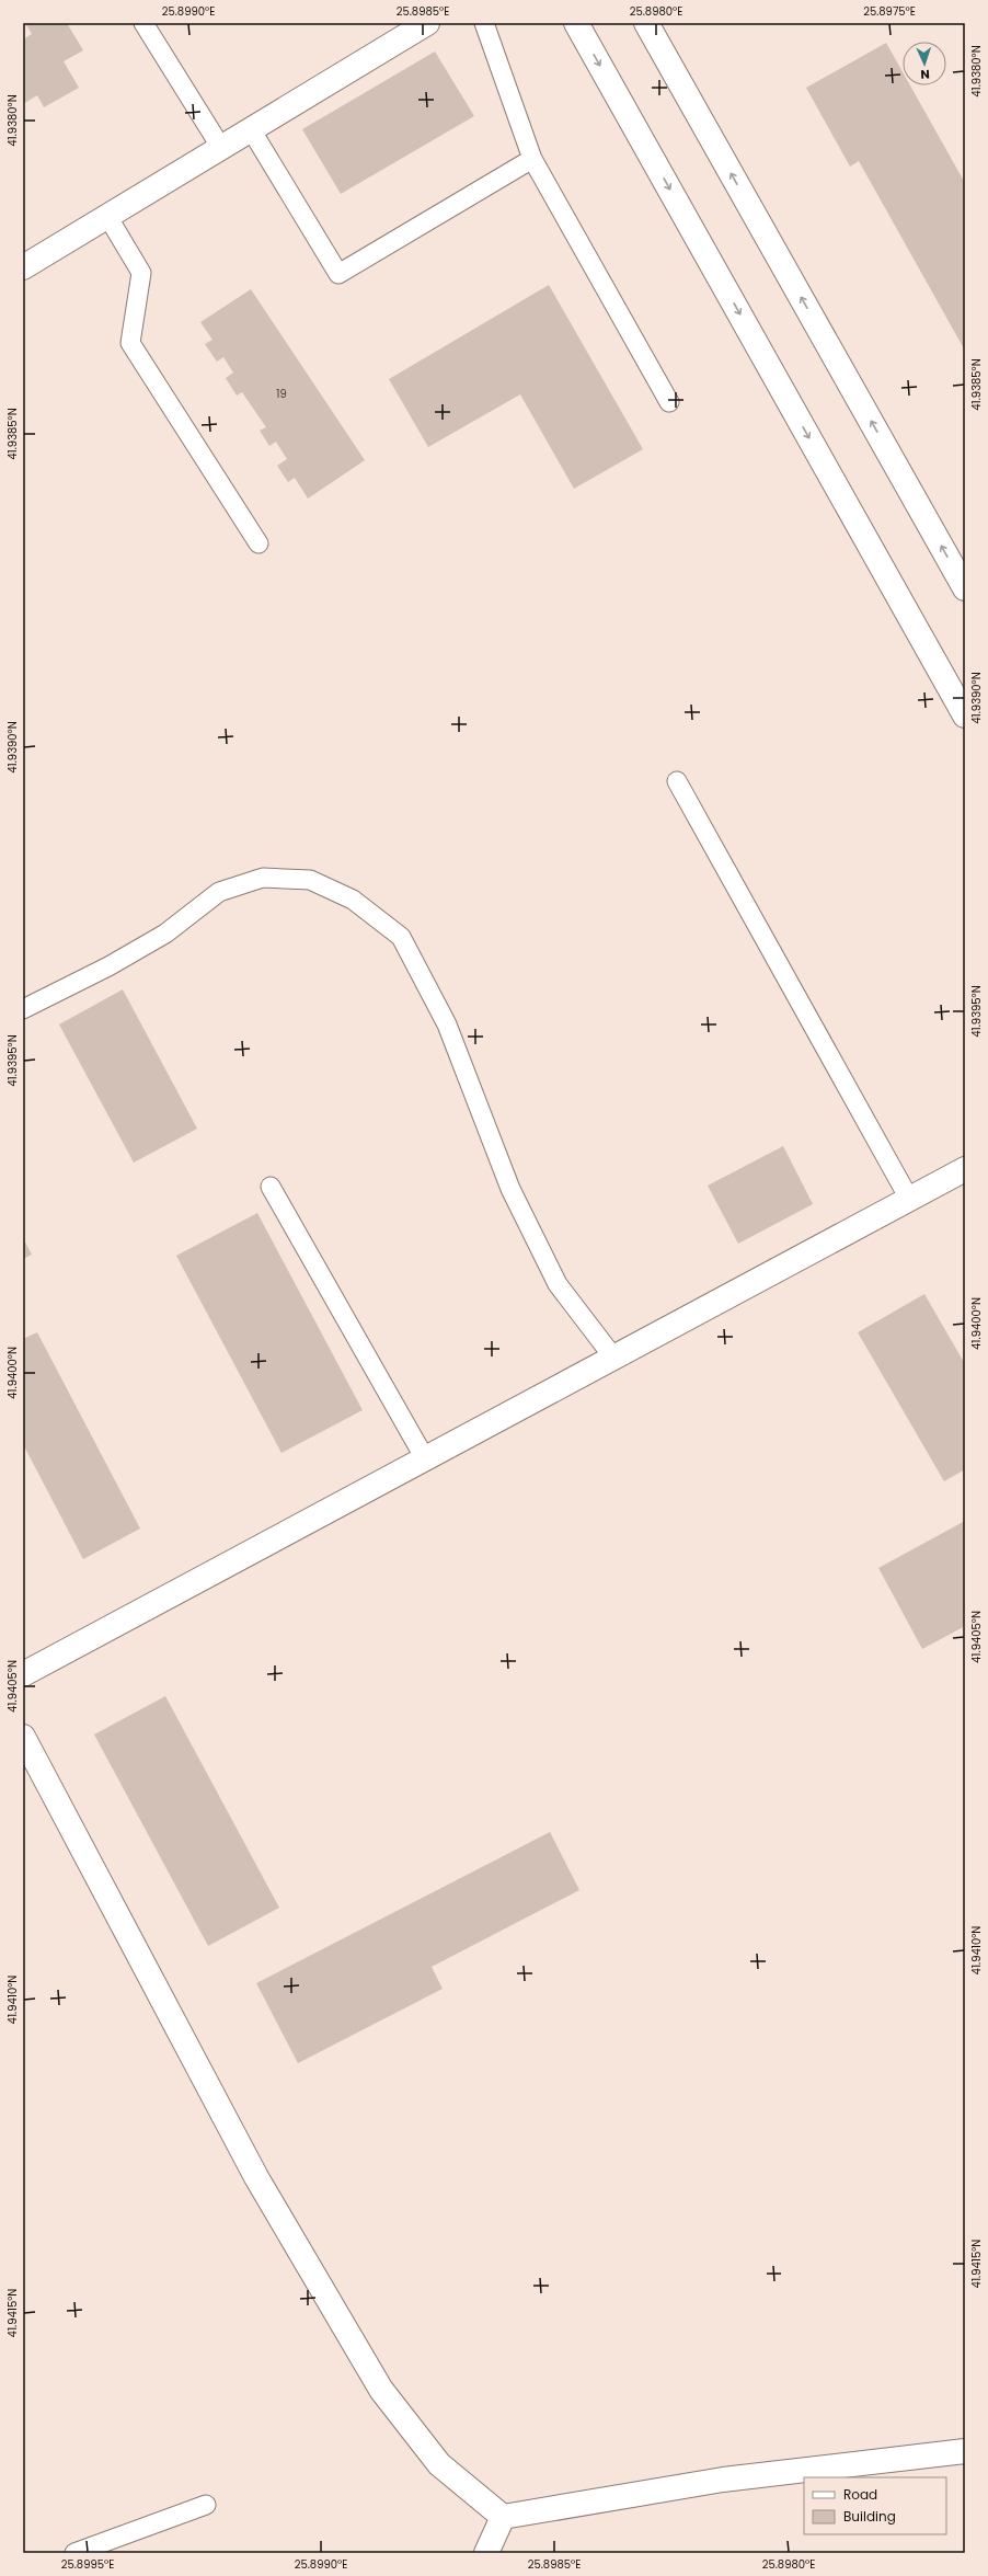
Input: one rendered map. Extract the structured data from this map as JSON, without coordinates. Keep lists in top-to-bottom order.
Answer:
{
  "house_numbers": ["19"],
  "legend": ["Road", "Building"],
  "north": "bottom",
  "coordinates": [
    "25.8990°E",
    "25.8985°E",
    "25.8980°E",
    "25.8975°E",
    "41.9380°N",
    "41.9385°N",
    "41.9390°N",
    "41.9395°N",
    "41.9400°N",
    "41.9405°N",
    "41.9410°N",
    "41.9415°N",
    "25.8995°E"
  ]
}
